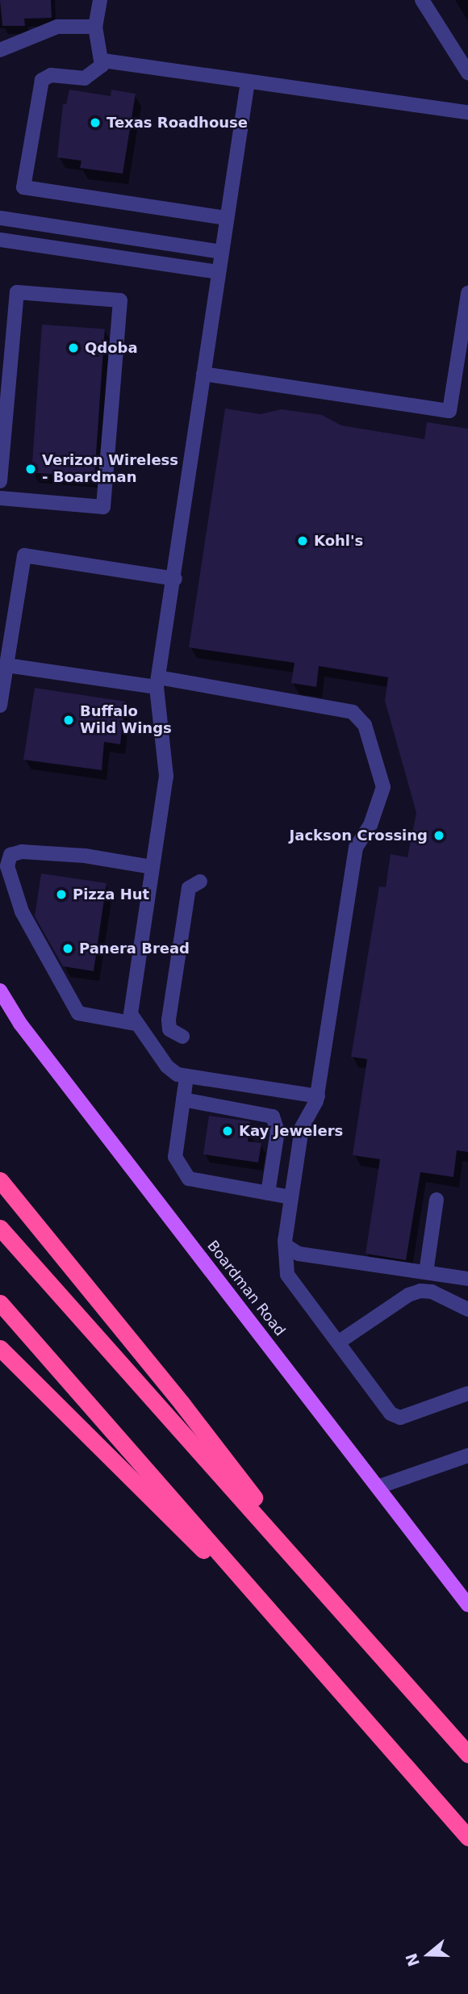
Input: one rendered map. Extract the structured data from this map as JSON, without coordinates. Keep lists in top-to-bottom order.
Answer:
{
  "streets": {
    "main road": ["Boardman Road"]
  },
  "places": [
    "Texas Roadhouse",
    "Qdoba",
    "Verizon Wireless - Boardman",
    "Kohl's",
    "Buffalo Wild Wings",
    "Jackson Crossing",
    "Pizza Hut",
    "Panera Bread",
    "Kay Jewelers"
  ],
  "north": "left"
}
